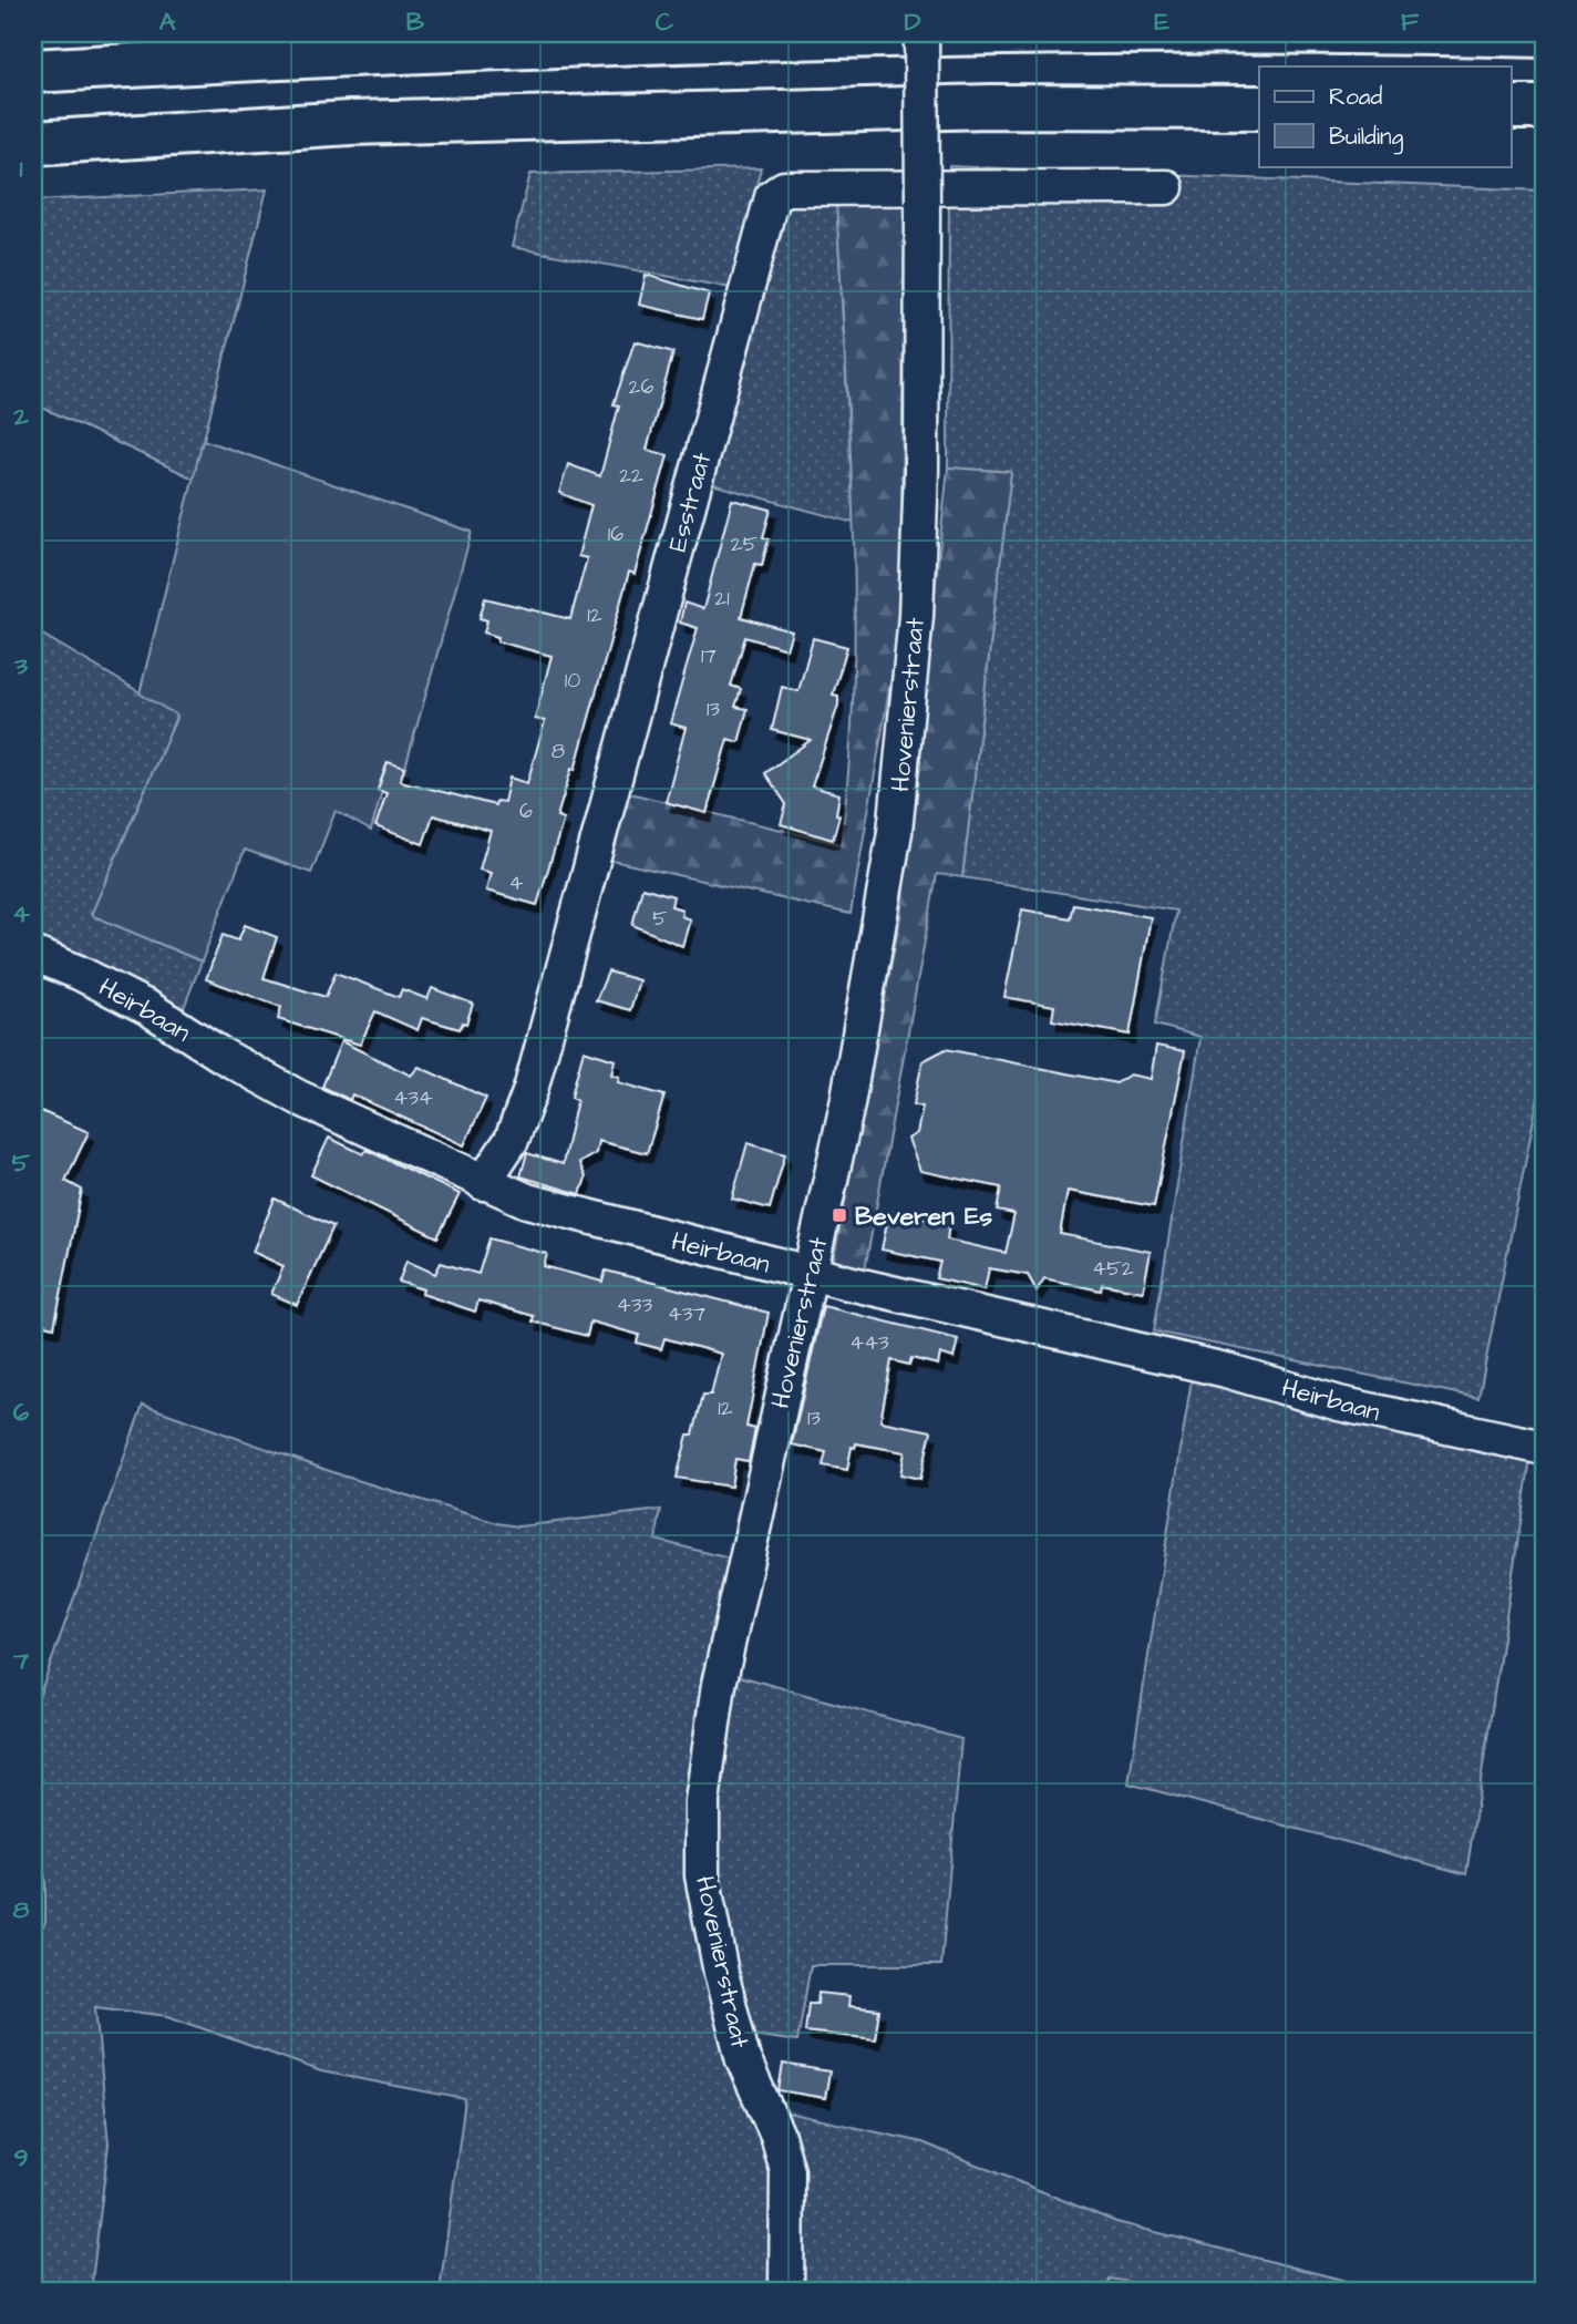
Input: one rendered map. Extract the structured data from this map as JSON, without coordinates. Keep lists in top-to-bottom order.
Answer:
{
  "streets": {
    "street": ["Esstraat", "Hovenierstraat", "Heirbaan"]
  },
  "crossings": [
    ["Esstraat", "Heirbaan"],
    ["Hovenierstraat", "Heirbaan"]
  ],
  "places": {
    "transit": ["Beveren Es"]
  },
  "house_numbers": [
    "26",
    "22",
    "16",
    "25",
    "21",
    "12",
    "17",
    "10",
    "13",
    "8",
    "6",
    "4",
    "5",
    "434",
    "452",
    "433",
    "437",
    "443",
    "12",
    "13"
  ],
  "legend": ["Road", "Building"],
  "grid": {
    "columns": [
      "A",
      "B",
      "C",
      "D",
      "E",
      "F"
    ],
    "rows": [
      "1",
      "2",
      "3",
      "4",
      "5",
      "6",
      "7",
      "8",
      "9"
    ]
  }
}
